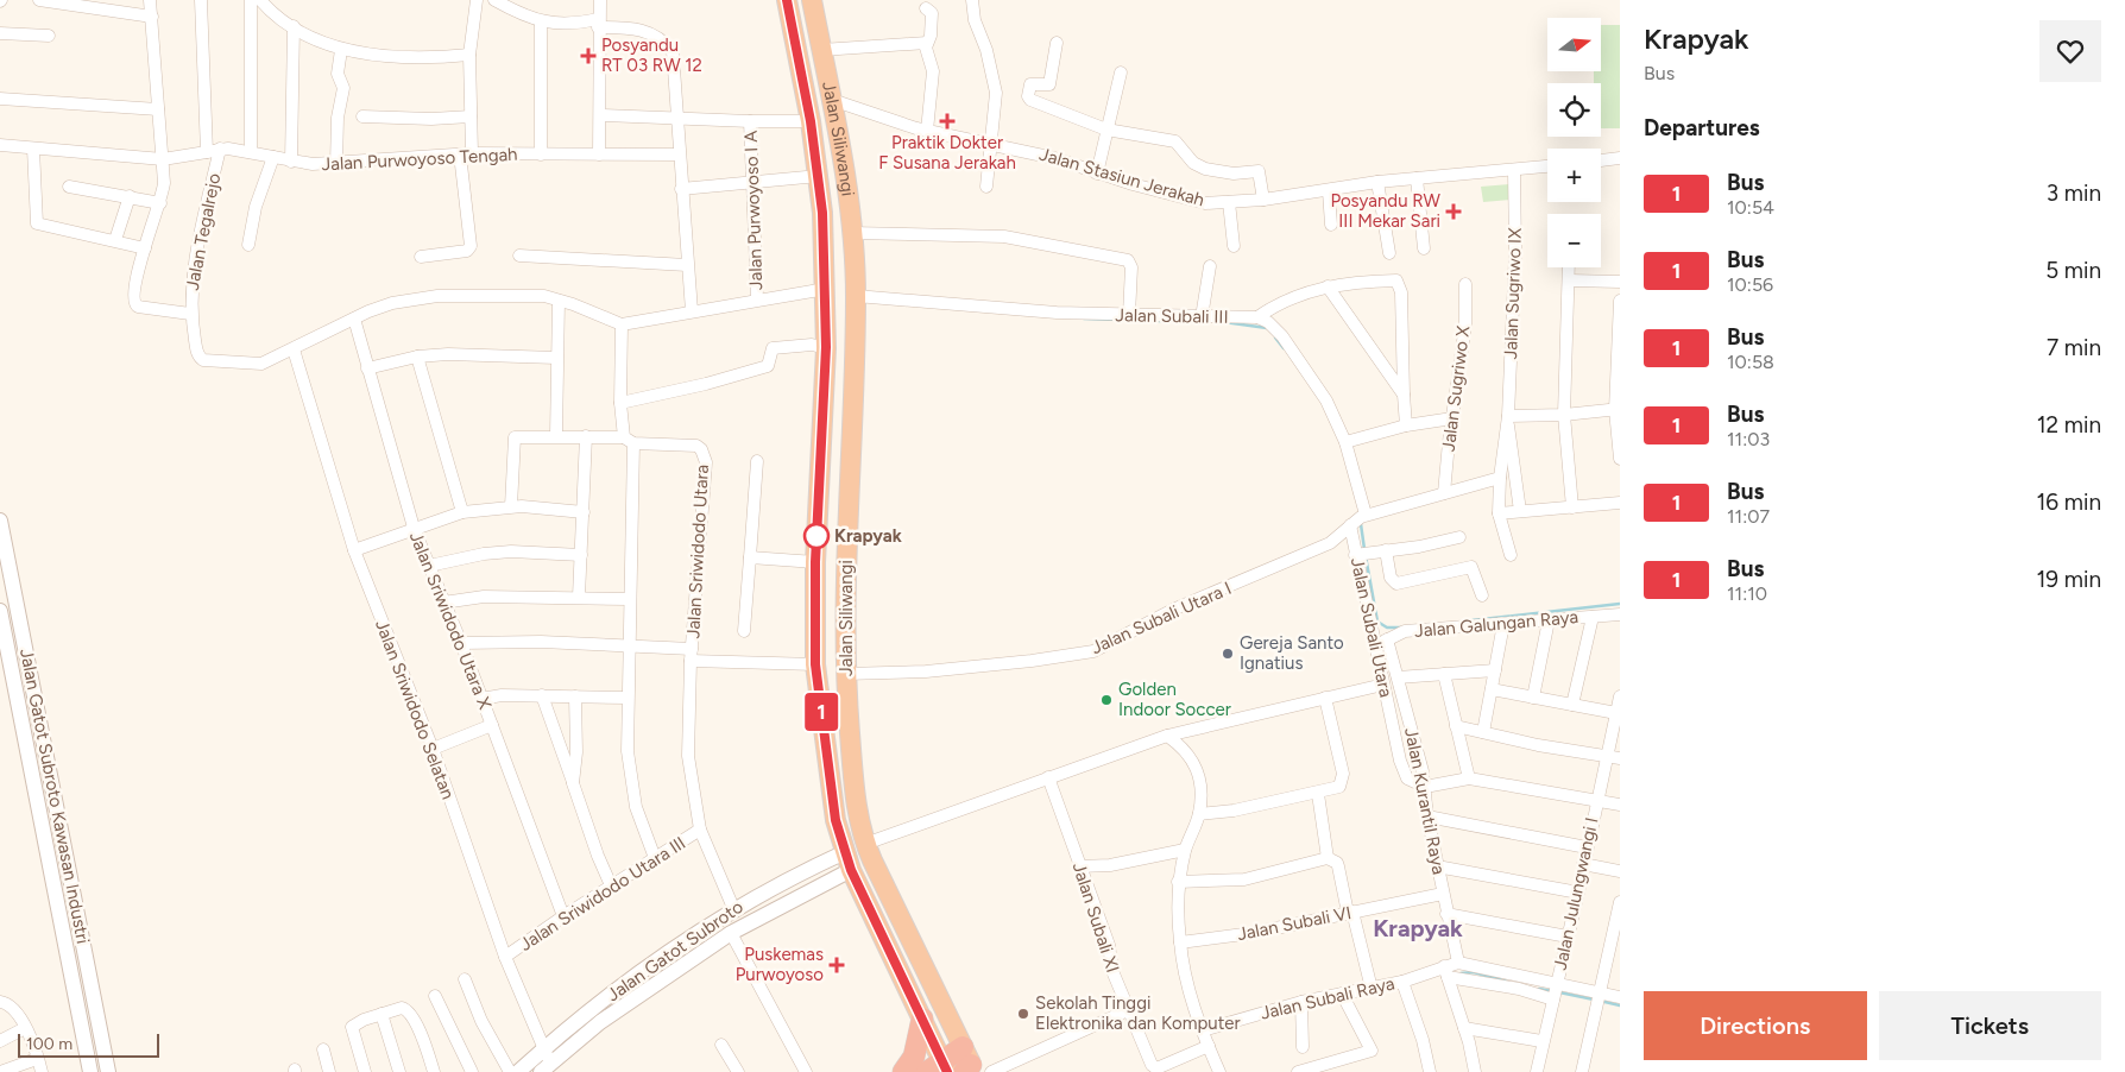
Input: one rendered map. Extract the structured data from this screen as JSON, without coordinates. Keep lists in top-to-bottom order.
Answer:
{
  "streets": {
    "highway": ["Jalan Siliwangi"],
    "street": [
      "Jalan Purwoyoso Tengah",
      "Jalan Stasiun Jerakah",
      "Jalan Purwoyoso I A",
      "Jalan Tegalrejo",
      "Jalan Sugriwo IX",
      "Jalan Subali III",
      "Jalan Sugriwo X",
      "Jalan Sriwidodo Utara",
      "Jalan Subali Utara I",
      "Jalan Sriwidodo Utara X",
      "Jalan Galungan Raya",
      "Jalan Subali Utara",
      "Jalan Sriwidodo Selatan",
      "Jalan Gatot Subroto Kawasan Industri",
      "Jalan Kurantil Raya",
      "Jalan Sriwidodo Utara III",
      "Jalan Julungwangi I",
      "Jalan Subali XI",
      "Jalan Subali VI",
      "Jalan Gatot Subroto",
      "Jalan Subali Raya"
    ]
  },
  "crossings": [
    ["Jalan Siliwangi", "Jalan Stasiun Jerakah"],
    ["Jalan Siliwangi", "Jalan Purwoyoso I A"],
    ["Jalan Siliwangi", "Jalan Subali III"],
    ["Jalan Siliwangi", "Jalan Sriwidodo Utara"],
    ["Jalan Siliwangi", "Jalan Subali Utara I"],
    ["Jalan Siliwangi", "Jalan Gatot Subroto"],
    ["Jalan Purwoyoso Tengah", "Jalan Tegalrejo"],
    ["Jalan Stasiun Jerakah", "Jalan Sugriwo IX"],
    ["Jalan Tegalrejo", "Jalan Sriwidodo Selatan"],
    ["Jalan Sriwidodo Utara", "Jalan Sriwidodo Utara III"],
    ["Jalan Sriwidodo Utara", "Jalan Gatot Subroto"],
    ["Jalan Subali Utara I", "Jalan Subali Utara"],
    ["Jalan Sriwidodo Utara X", "Jalan Sriwidodo Utara III"],
    ["Jalan Galungan Raya", "Jalan Subali Utara"],
    ["Jalan Galungan Raya", "Jalan Kurantil Raya"],
    ["Jalan Subali Utara", "Jalan Kurantil Raya"],
    ["Jalan Sriwidodo Selatan", "Jalan Sriwidodo Utara III"],
    ["Jalan Sriwidodo Selatan", "Jalan Gatot Subroto"],
    ["Jalan Kurantil Raya", "Jalan Subali VI"],
    ["Jalan Kurantil Raya", "Jalan Subali Raya"],
    ["Jalan Julungwangi I", "Jalan Subali Raya"]
  ],
  "districts": ["Krapyak"],
  "places": {
    "health": [
      "Posyandu RT 03 RW 12",
      "Praktik Dokter F Susana Jerakah",
      "Posyandu RW III Mekar Sari",
      "Puskemas Purwoyoso"
    ],
    "other": [
      "Krapyak",
      "Gereja Santo Ignatius",
      "Golden Indoor Soccer",
      "Sekolah Tinggi Elektronika dan Komputer"
    ]
  },
  "lines": ["bus line 1"],
  "scale_bar": "100 m",
  "north": "right",
  "page": {
    "on_map": "1",
    "heading": [
      ["Krapyak", "Bus"],
      "Departures"
    ],
    "map_buttons": ["+", "−"],
    "list": [
      {
        "mark": "1",
        "name": "Bus",
        "note": "10:54",
        "value": "3 min"
      },
      {
        "mark": "1",
        "name": "Bus",
        "note": "10:56",
        "value": "5 min"
      },
      {
        "mark": "1",
        "name": "Bus",
        "note": "10:58",
        "value": "7 min"
      },
      {
        "mark": "1",
        "name": "Bus",
        "note": "11:03",
        "value": "12 min"
      },
      {
        "mark": "1",
        "name": "Bus",
        "note": "11:07",
        "value": "16 min"
      },
      {
        "mark": "1",
        "name": "Bus",
        "note": "11:10",
        "value": "19 min"
      }
    ],
    "buttons": ["Directions", "Tickets"],
    "scale": "100 m"
  }
}
